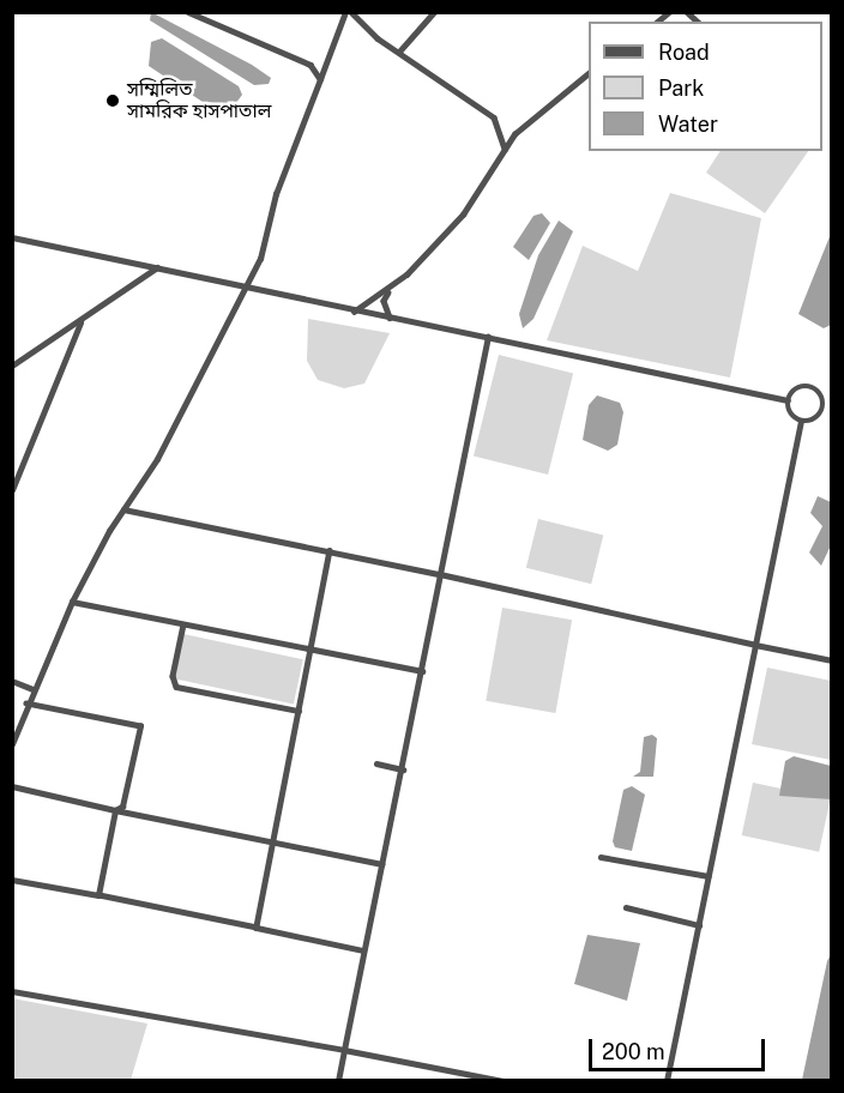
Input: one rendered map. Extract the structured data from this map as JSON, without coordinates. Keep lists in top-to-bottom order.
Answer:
{
  "places": ["সম্মিলিত সামরিক হাসপাতাল"],
  "legend": ["Road", "Park", "Water"],
  "scale_bar": "200 m"
}
